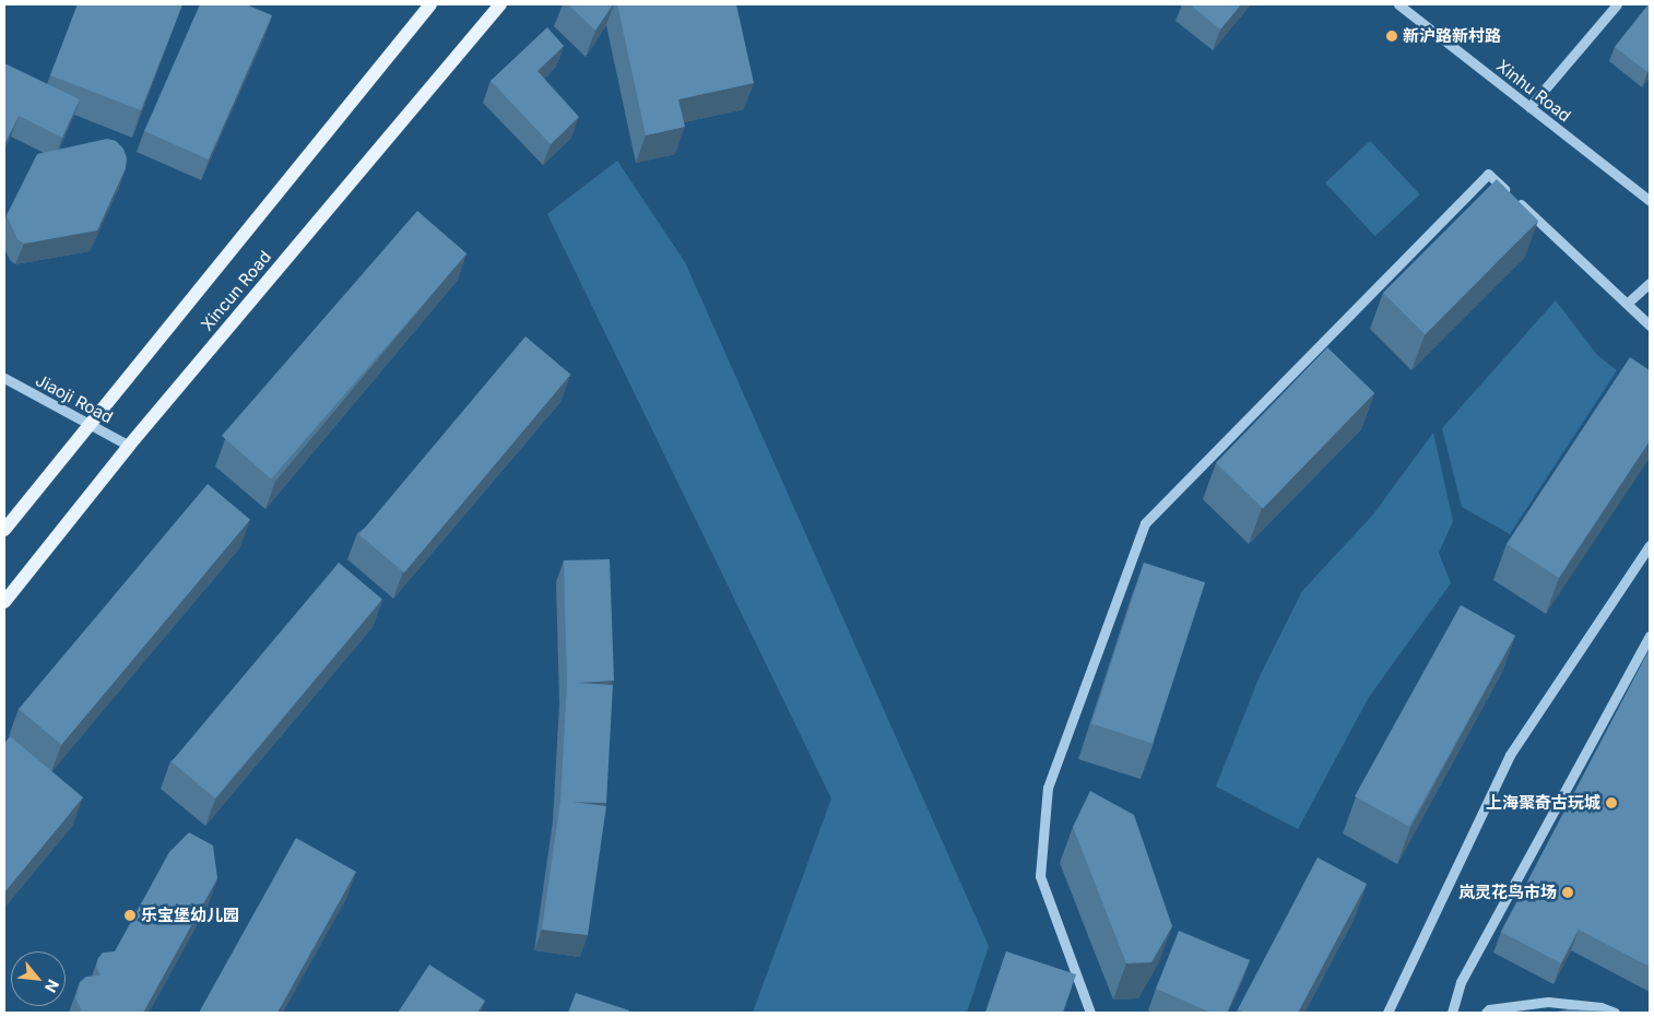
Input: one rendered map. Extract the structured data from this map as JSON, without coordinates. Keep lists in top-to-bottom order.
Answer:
{
  "streets": {
    "main road": ["Xincun Road"],
    "street": ["Xinhu Road", "Jiaoji Road"]
  },
  "crossings": [
    ["Xincun Road", "Jiaoji Road"]
  ],
  "places": [
    "新沪路新村路",
    "上海聚奇古玩城",
    "岚灵花鸟市场",
    "乐宝堡幼儿园"
  ],
  "north": "bottom right"
}
